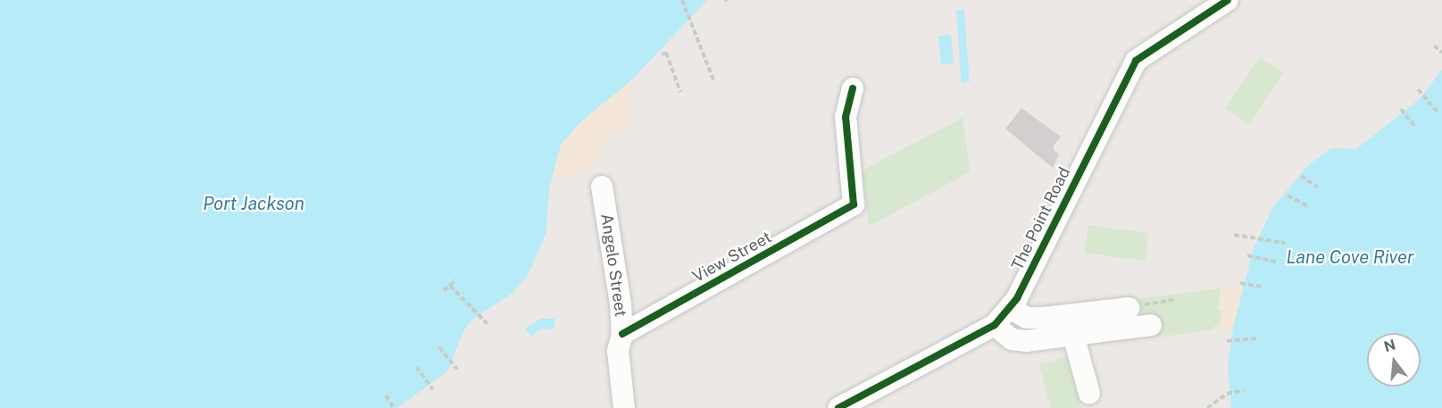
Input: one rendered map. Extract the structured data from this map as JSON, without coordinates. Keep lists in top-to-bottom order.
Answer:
{
  "streets": {
    "street": ["The Point Road", "View Street", "Angelo Street"]
  },
  "crossings": [
    ["View Street", "Angelo Street"]
  ],
  "water": ["Port Jackson", "Lane Cove River"],
  "north": "top"
}
